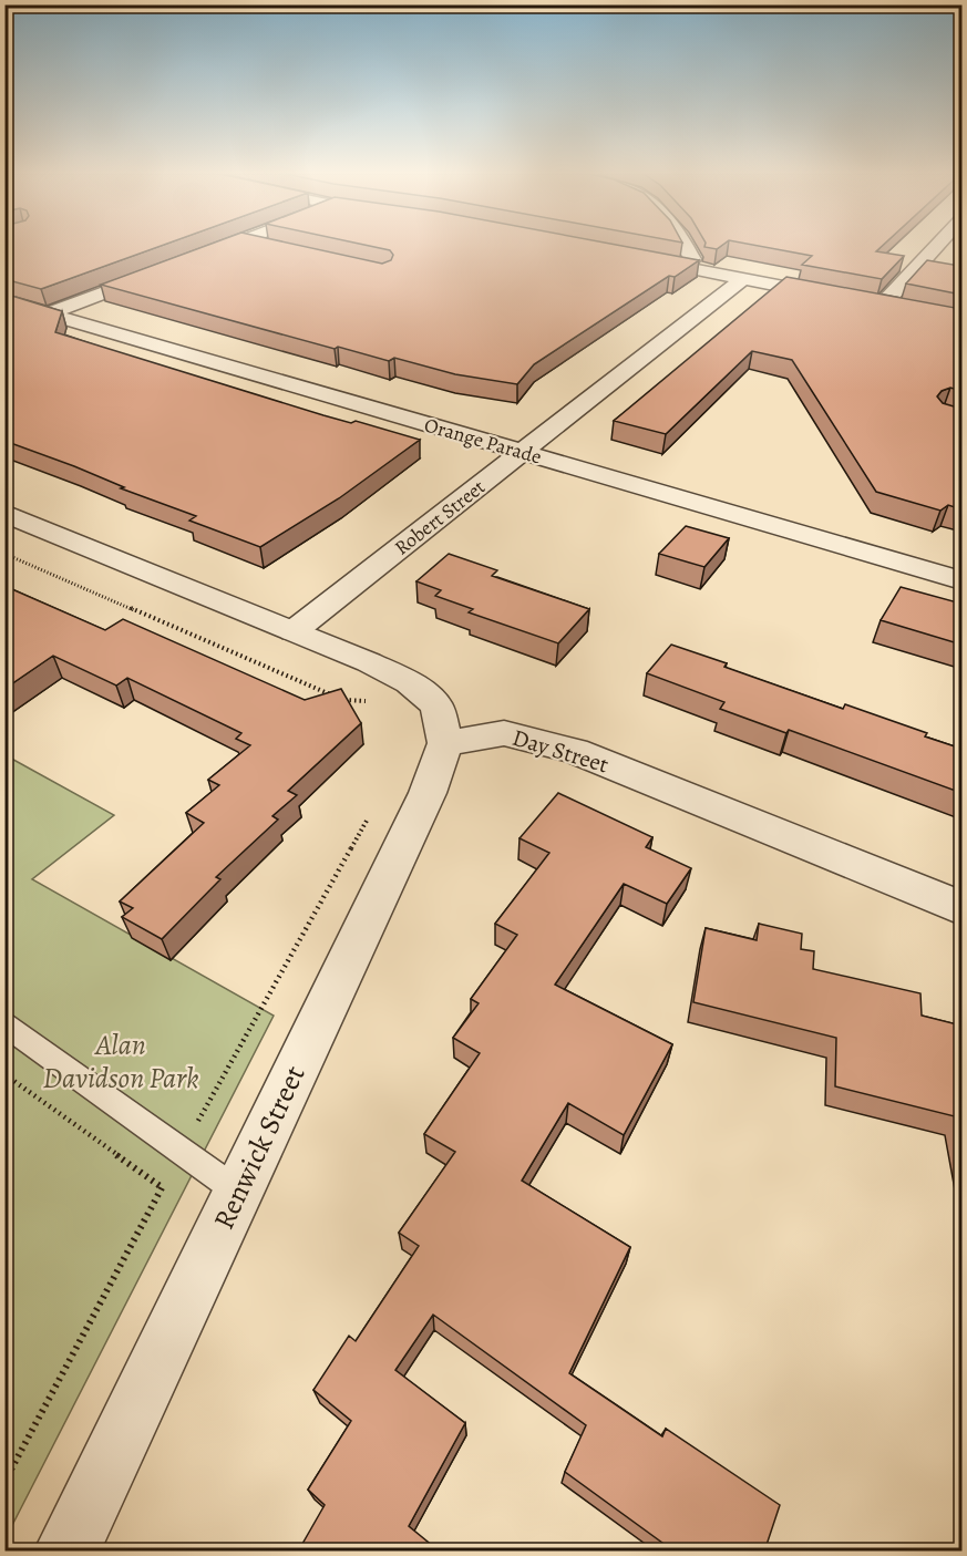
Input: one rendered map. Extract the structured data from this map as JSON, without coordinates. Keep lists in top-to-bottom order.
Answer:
{
  "streets": {
    "street": [
      "Orange Parade",
      "Robert Street",
      "Day Street",
      "Renwick Street"
    ]
  },
  "crossings": [
    ["Orange Parade", "Robert Street"],
    ["Day Street", "Renwick Street"]
  ],
  "parks": ["Alan Davidson Park"]
}
